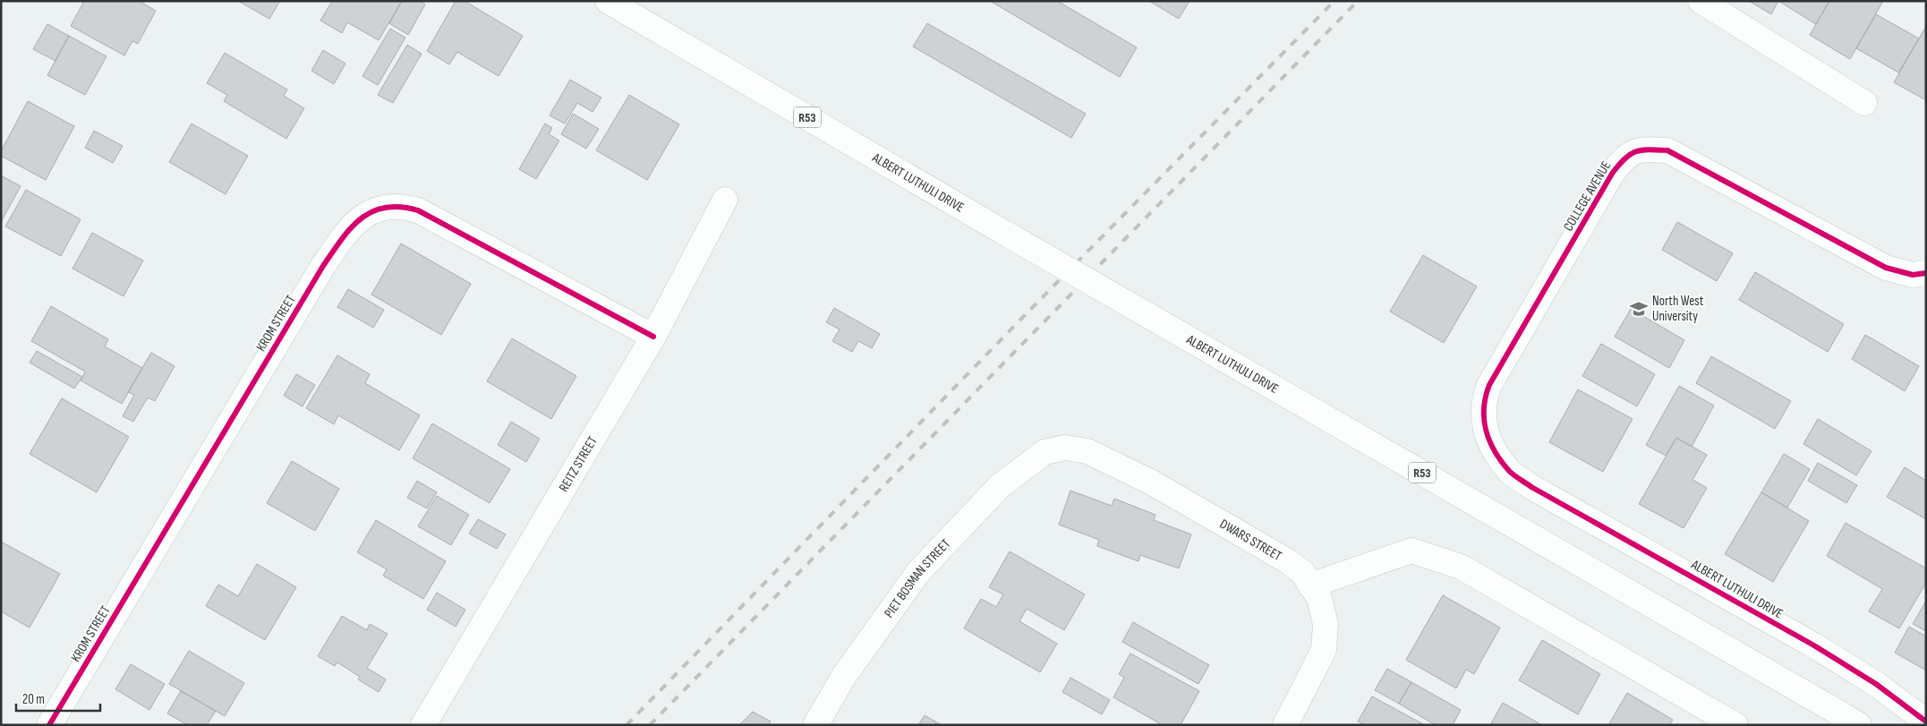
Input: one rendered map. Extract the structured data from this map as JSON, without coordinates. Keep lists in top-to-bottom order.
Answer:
{
  "streets": {
    "street": [
      "R53",
      "ALBERT LUTHULI DRIVE",
      "COLLEGE AVENUE",
      "KROM STREET",
      "REITZ STREET",
      "DWARS STREET",
      "PIET BOSMAN STREET"
    ]
  },
  "crossings": [
    ["ALBERT LUTHULI DRIVE", "COLLEGE AVENUE"],
    ["KROM STREET", "REITZ STREET"],
    ["DWARS STREET", "PIET BOSMAN STREET"]
  ],
  "places": {
    "school or university": ["North West University"]
  },
  "scale_bar": "20 m"
}
